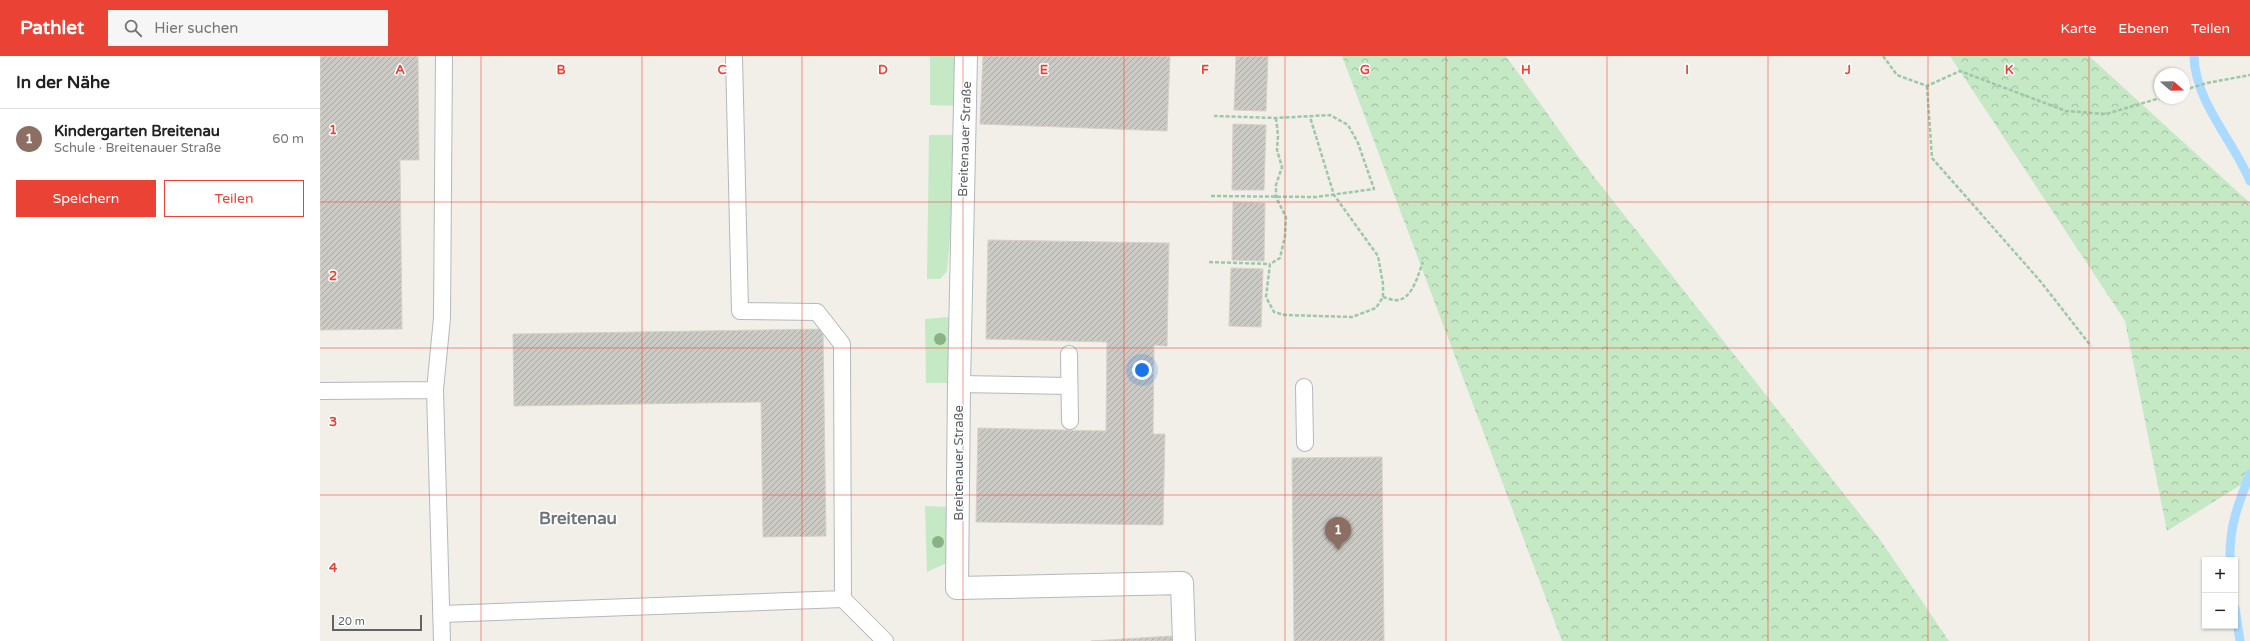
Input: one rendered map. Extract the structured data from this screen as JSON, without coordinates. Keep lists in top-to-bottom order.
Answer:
{
  "streets": {
    "street": ["Breitenauer Straße"]
  },
  "districts": ["Breitenau"],
  "scale_bar": "20 m",
  "north": "right",
  "page": {
    "header": "Pathlet",
    "search": "Hier suchen",
    "nav": ["Karte", "Ebenen", "Teilen"],
    "heading": "In der Nähe",
    "list": [
      {
        "mark": "1",
        "name": "Kindergarten Breitenau",
        "note": "Schule · Breitenauer Straße",
        "value": "60 m"
      }
    ],
    "buttons": ["Speichern", "Teilen"],
    "pins": "1",
    "map_buttons": ["+", "−"],
    "scale": "20 m"
  },
  "grid": {
    "columns": [
      "A",
      "B",
      "C",
      "D",
      "E",
      "F",
      "G",
      "H",
      "I",
      "J",
      "K"
    ],
    "rows": [
      "1",
      "2",
      "3",
      "4"
    ]
  }
}
